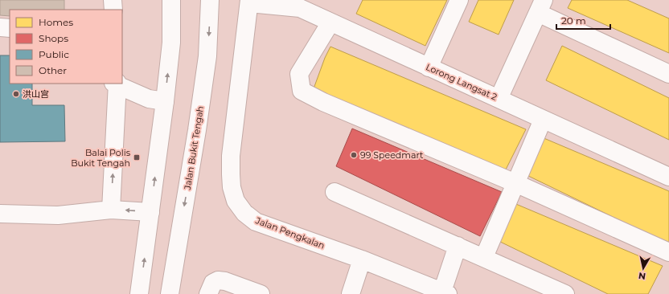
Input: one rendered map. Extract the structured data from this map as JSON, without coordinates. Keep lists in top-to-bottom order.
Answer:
{
  "streets": {
    "main road": ["Lorong Langsat 2", "Jalan Bukit Tengah", "Jalan Pengkalan"]
  },
  "crossings": [
    ["Lorong Langsat 2", "Jalan Pengkalan"]
  ],
  "places": {
    "other": ["洪山宫", "99 Speedmart"],
    "transit": ["Balai Polis Bukit Tengah"]
  },
  "legend": [
    "Homes",
    "Shops",
    "Public",
    "Other"
  ],
  "scale_bar": "20 m",
  "north": "bottom"
}
